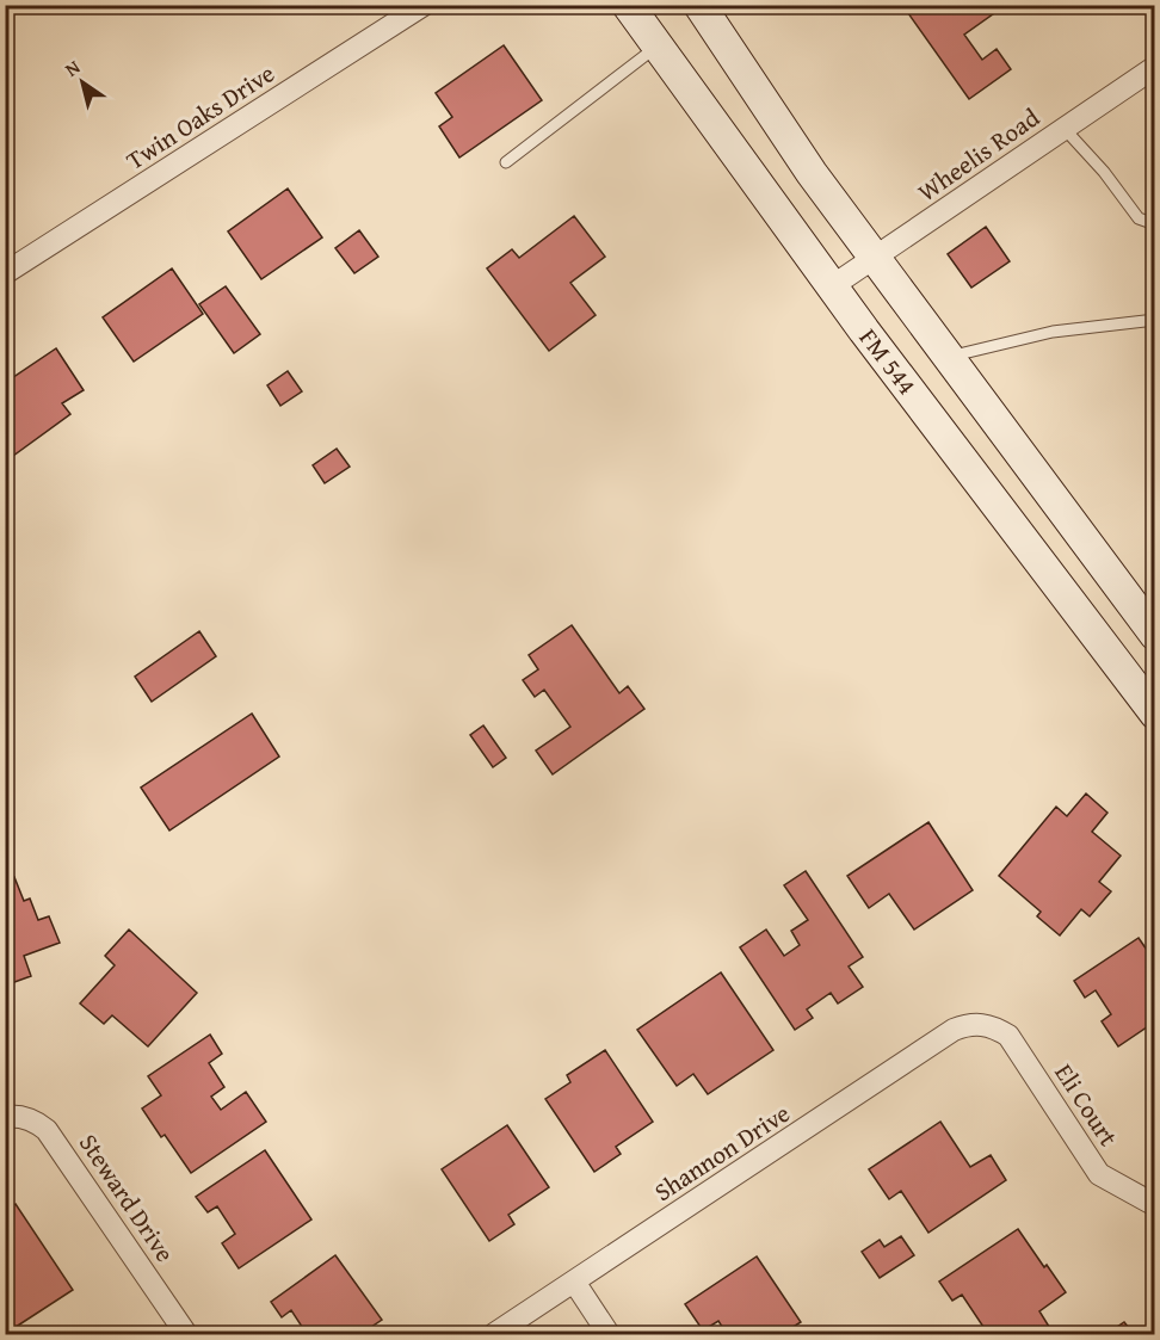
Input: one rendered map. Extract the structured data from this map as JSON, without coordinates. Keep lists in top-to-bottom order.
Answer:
{
  "streets": {
    "main road": ["FM 544"],
    "street": [
      "Twin Oaks Drive",
      "Wheelis Road",
      "Eli Court",
      "Shannon Drive",
      "Steward Drive"
    ]
  },
  "crossings": [
    ["Wheelis Road", "FM 544"],
    ["Eli Court", "Shannon Drive"]
  ],
  "north": "top left"
}
